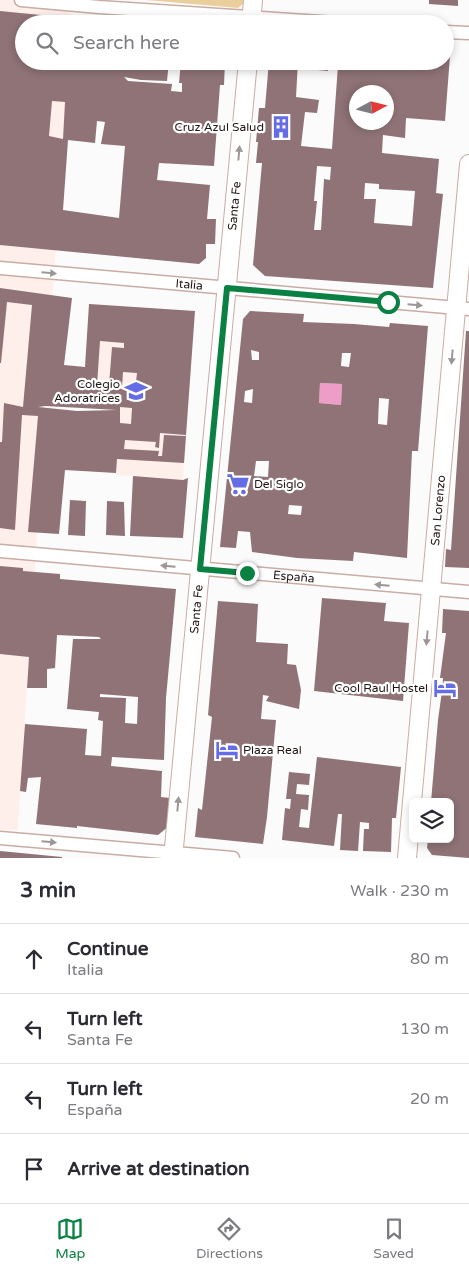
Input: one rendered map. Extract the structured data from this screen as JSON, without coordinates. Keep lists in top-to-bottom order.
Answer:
{
  "streets": {
    "main road": ["Santa Fe", "San Lorenzo"],
    "street": ["Italia", "España"]
  },
  "crossings": [
    ["Santa Fe", "Italia"],
    ["Santa Fe", "España"],
    ["Italia", "San Lorenzo"],
    ["San Lorenzo", "España"]
  ],
  "one_way": [
    "Santa Fe",
    "Italia",
    "San Lorenzo",
    "España"
  ],
  "places": {
    "building": ["Cruz Azul Salud"],
    "school or university": ["Colegio Adoratrices"],
    "supermarket": ["Del Siglo"],
    "hotel": ["Cool Raul Hostel", "Plaza Real"]
  },
  "north": "right",
  "page": {
    "search": "Search here",
    "heading": ["3 min", "Walk · 230 m"],
    "list": [
      ["Continue", "Italia", "80 m"],
      ["Turn left", "Santa Fe", "130 m"],
      ["Turn left", "España", "20 m"],
      "Arrive at destination"
    ],
    "nav": ["Map", "Directions", "Saved"]
  }
}
